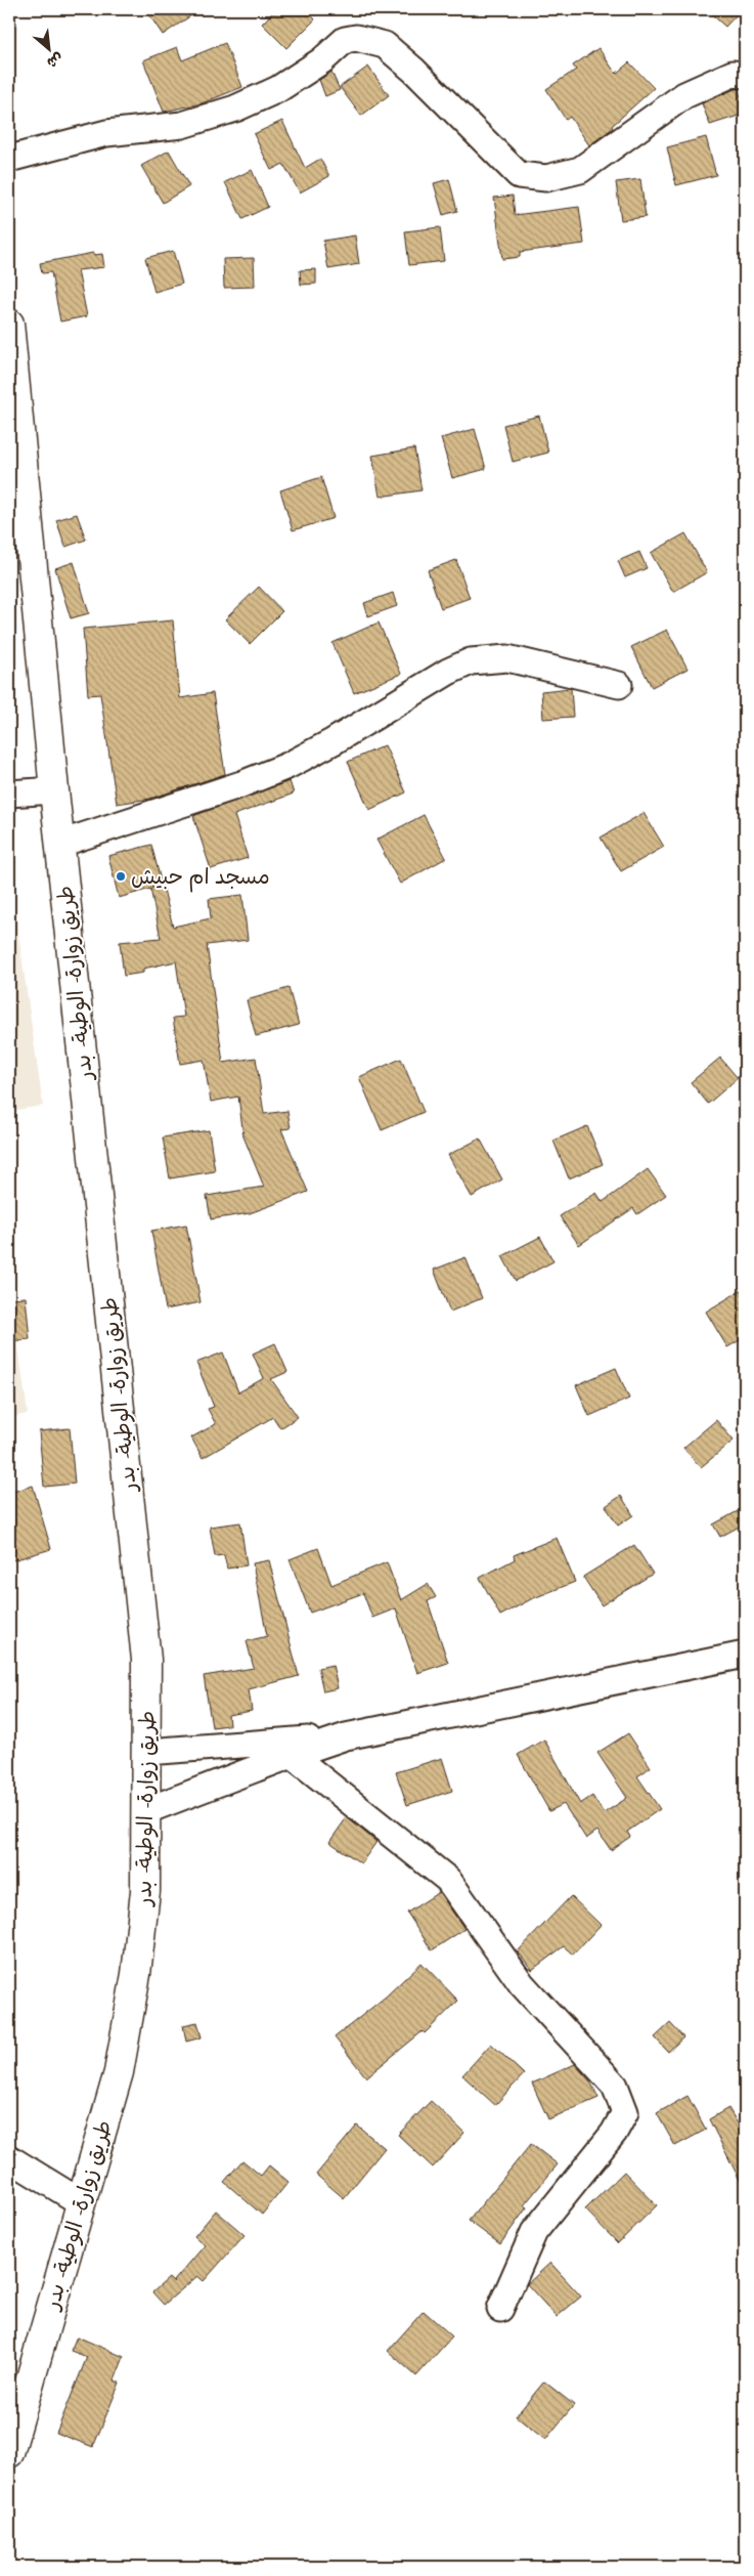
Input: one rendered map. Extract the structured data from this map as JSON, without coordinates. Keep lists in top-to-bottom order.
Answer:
{
  "streets": {
    "highway": ["طريق زوارة- الوطية- بدر"]
  },
  "places": ["مسجد ام حبيش"],
  "north": "bottom right"
}
